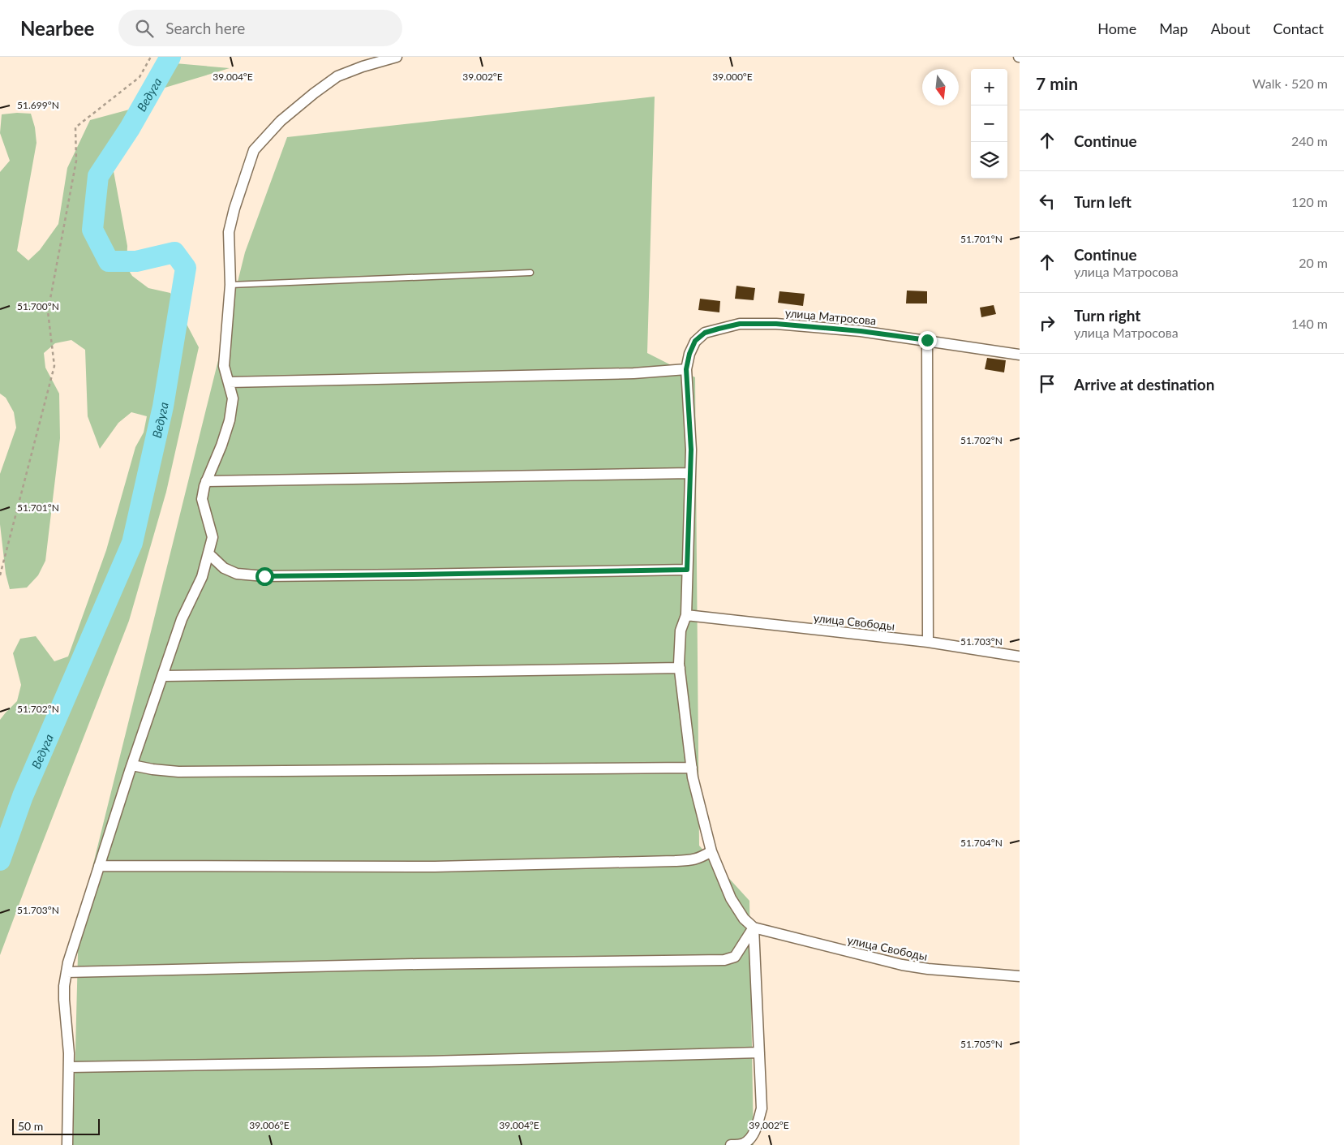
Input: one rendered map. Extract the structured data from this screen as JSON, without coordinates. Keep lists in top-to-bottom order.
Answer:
{
  "streets": {
    "street": ["улица Матросова", "улица Свободы"]
  },
  "crossings": [
    ["улица Матросова", "улица Свободы"]
  ],
  "water": ["Ведуга"],
  "scale_bar": "50 m",
  "north": "bottom",
  "page": {
    "header": "Nearbee",
    "search": "Search here",
    "nav": [
      "Home",
      "Map",
      "About",
      "Contact"
    ],
    "heading": ["7 min", "Walk · 520 m"],
    "map_buttons": ["+", "−"],
    "list": [
      ["Continue", "240 m"],
      ["Turn left", "120 m"],
      ["Continue", "улица Матросова", "20 m"],
      ["Turn right", "улица Матросова", "140 m"],
      "Arrive at destination"
    ],
    "scale": "50 m"
  },
  "coordinates": [
    "39.004°E",
    "39.002°E",
    "39.000°E",
    "51.699°N",
    "51.701°N",
    "51.700°N",
    "51.702°N",
    "51.703°N",
    "51.704°N",
    "51.705°N",
    "39.006°E"
  ]
}
